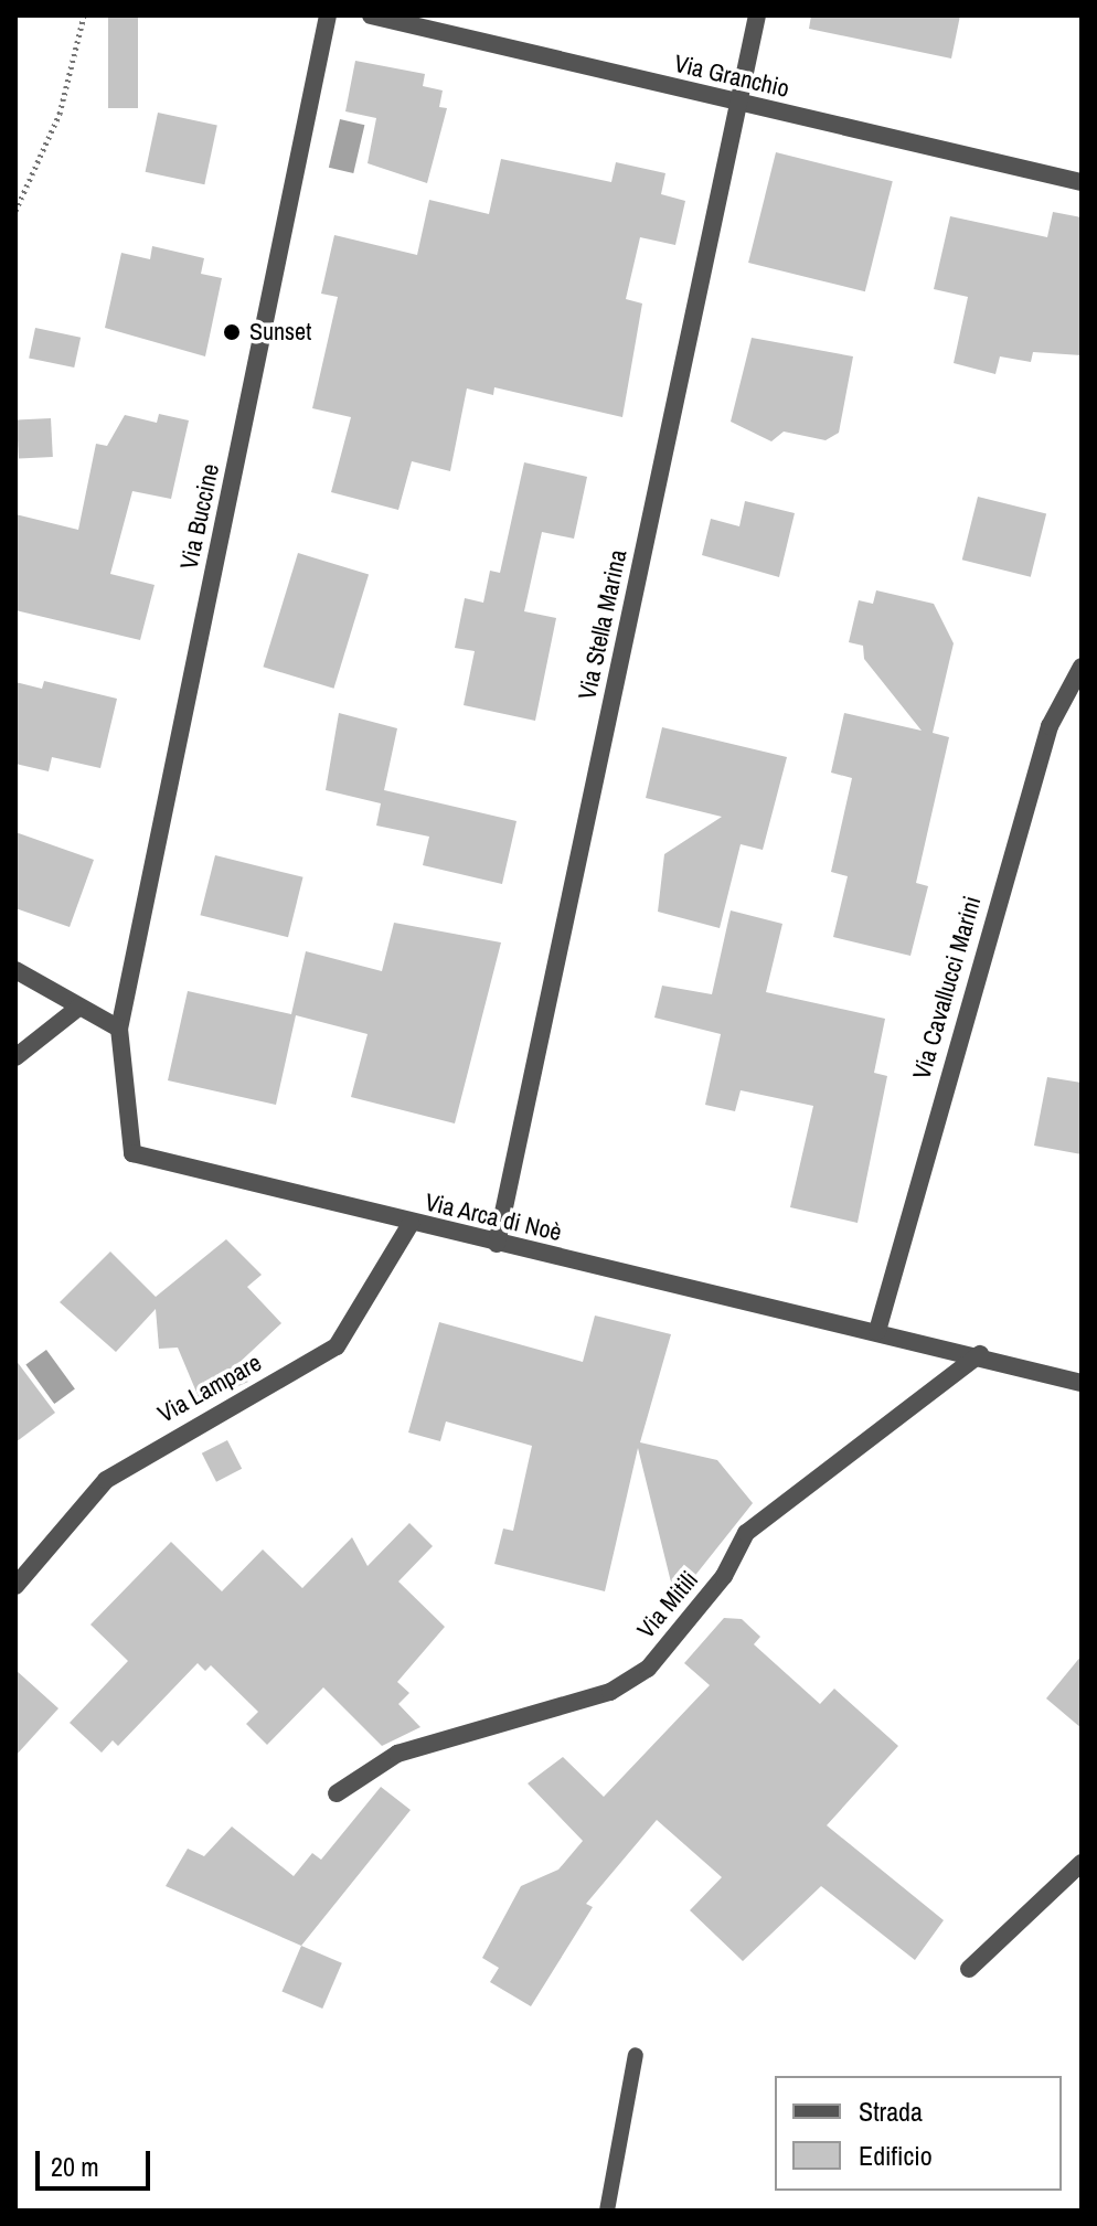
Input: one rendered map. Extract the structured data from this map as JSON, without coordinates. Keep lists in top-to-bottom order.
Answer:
{
  "streets": {
    "street": [
      "Via Granchio",
      "Via Buccine",
      "Via Stella Marina",
      "Via Cavallucci Marini",
      "Via Arca di Noè",
      "Via Lampare",
      "Via Mitili"
    ]
  },
  "crossings": [
    ["Via Granchio", "Via Stella Marina"],
    ["Via Buccine", "Via Arca di Noè"],
    ["Via Stella Marina", "Via Arca di Noè"],
    ["Via Cavallucci Marini", "Via Arca di Noè"],
    ["Via Arca di Noè", "Via Lampare"],
    ["Via Arca di Noè", "Via Mitili"]
  ],
  "places": ["Sunset"],
  "legend": ["Strada", "Edificio"],
  "scale_bar": "20 m"
}
